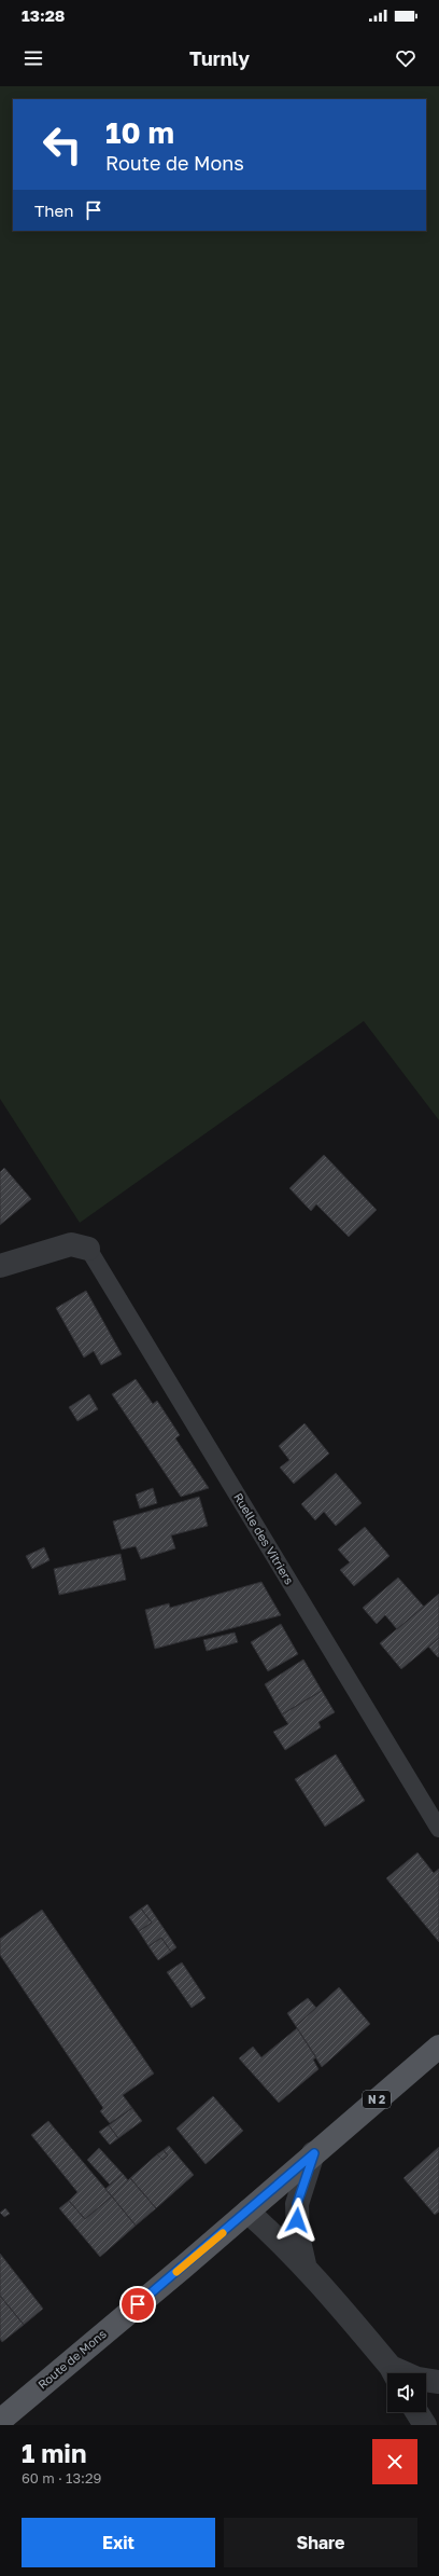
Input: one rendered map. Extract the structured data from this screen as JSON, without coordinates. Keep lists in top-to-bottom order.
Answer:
{
  "streets": {
    "main road": ["N 2", "Route de Mons"],
    "lane": ["Ruelle des Vitriers"]
  },
  "page": {
    "status": "13:28",
    "header": "Turnly",
    "turn": ["10 m", "Route de Mons"],
    "then": "Then",
    "heading": ["1 min", "60 m · 13:29"],
    "buttons": ["Exit", "Share"]
  }
}
